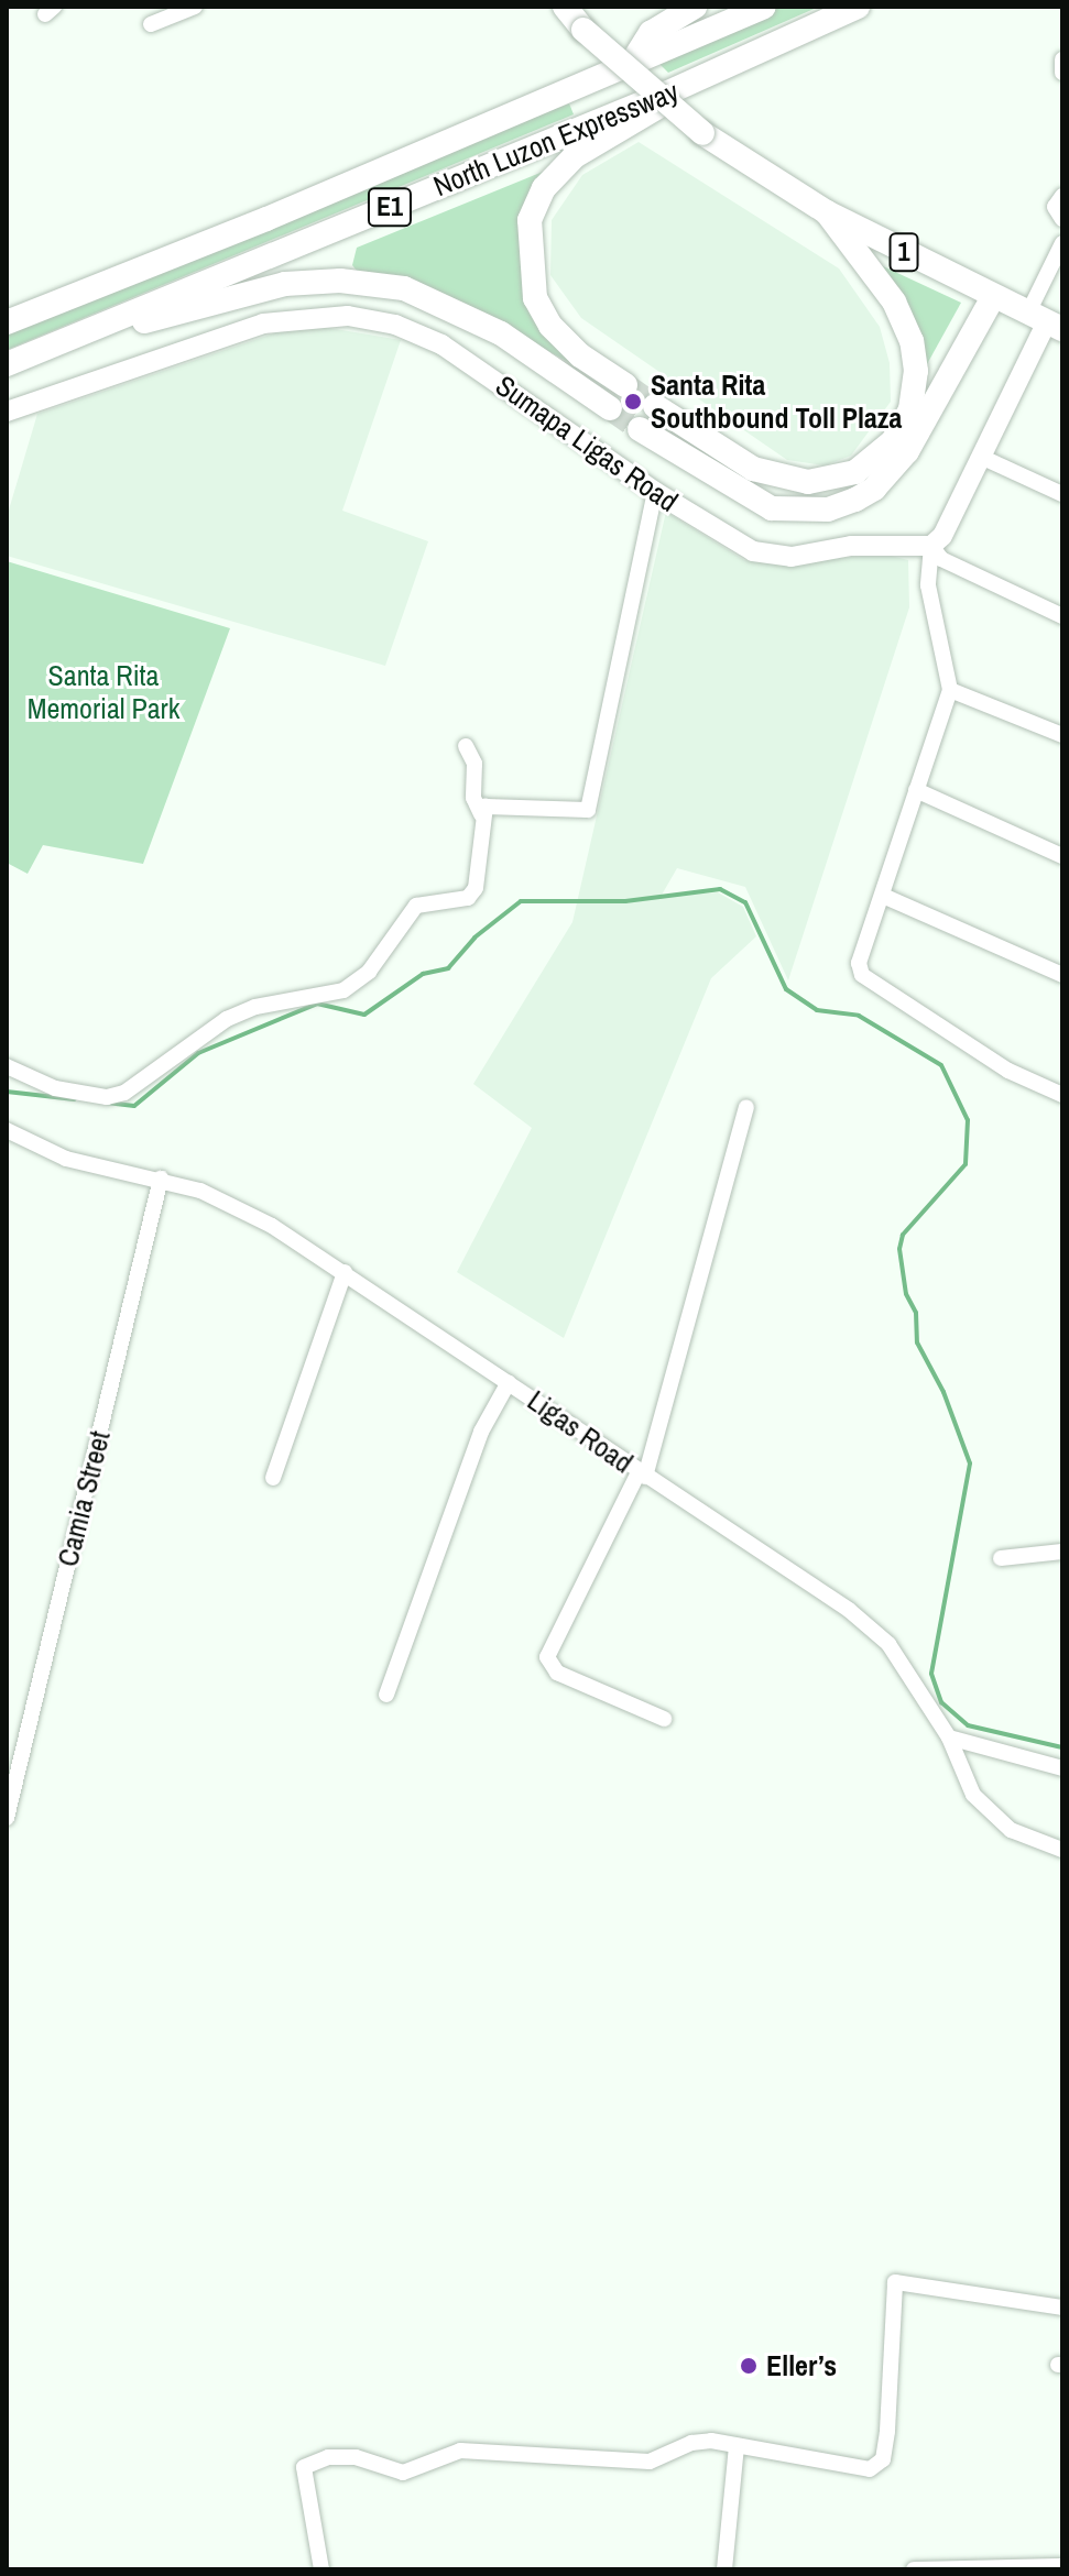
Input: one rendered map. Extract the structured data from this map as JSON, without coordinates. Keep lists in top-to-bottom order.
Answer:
{
  "streets": {
    "highway": ["North Luzon Expressway", "E1", "1"],
    "main road": ["Sumapa Ligas Road"],
    "street": ["Ligas Road", "Camia Street"]
  },
  "crossings": [
    ["Ligas Road", "Camia Street"]
  ],
  "parks": ["Santa Rita Memorial Park"],
  "places": ["Santa Rita Southbound Toll Plaza", "Eller’s"]
}
